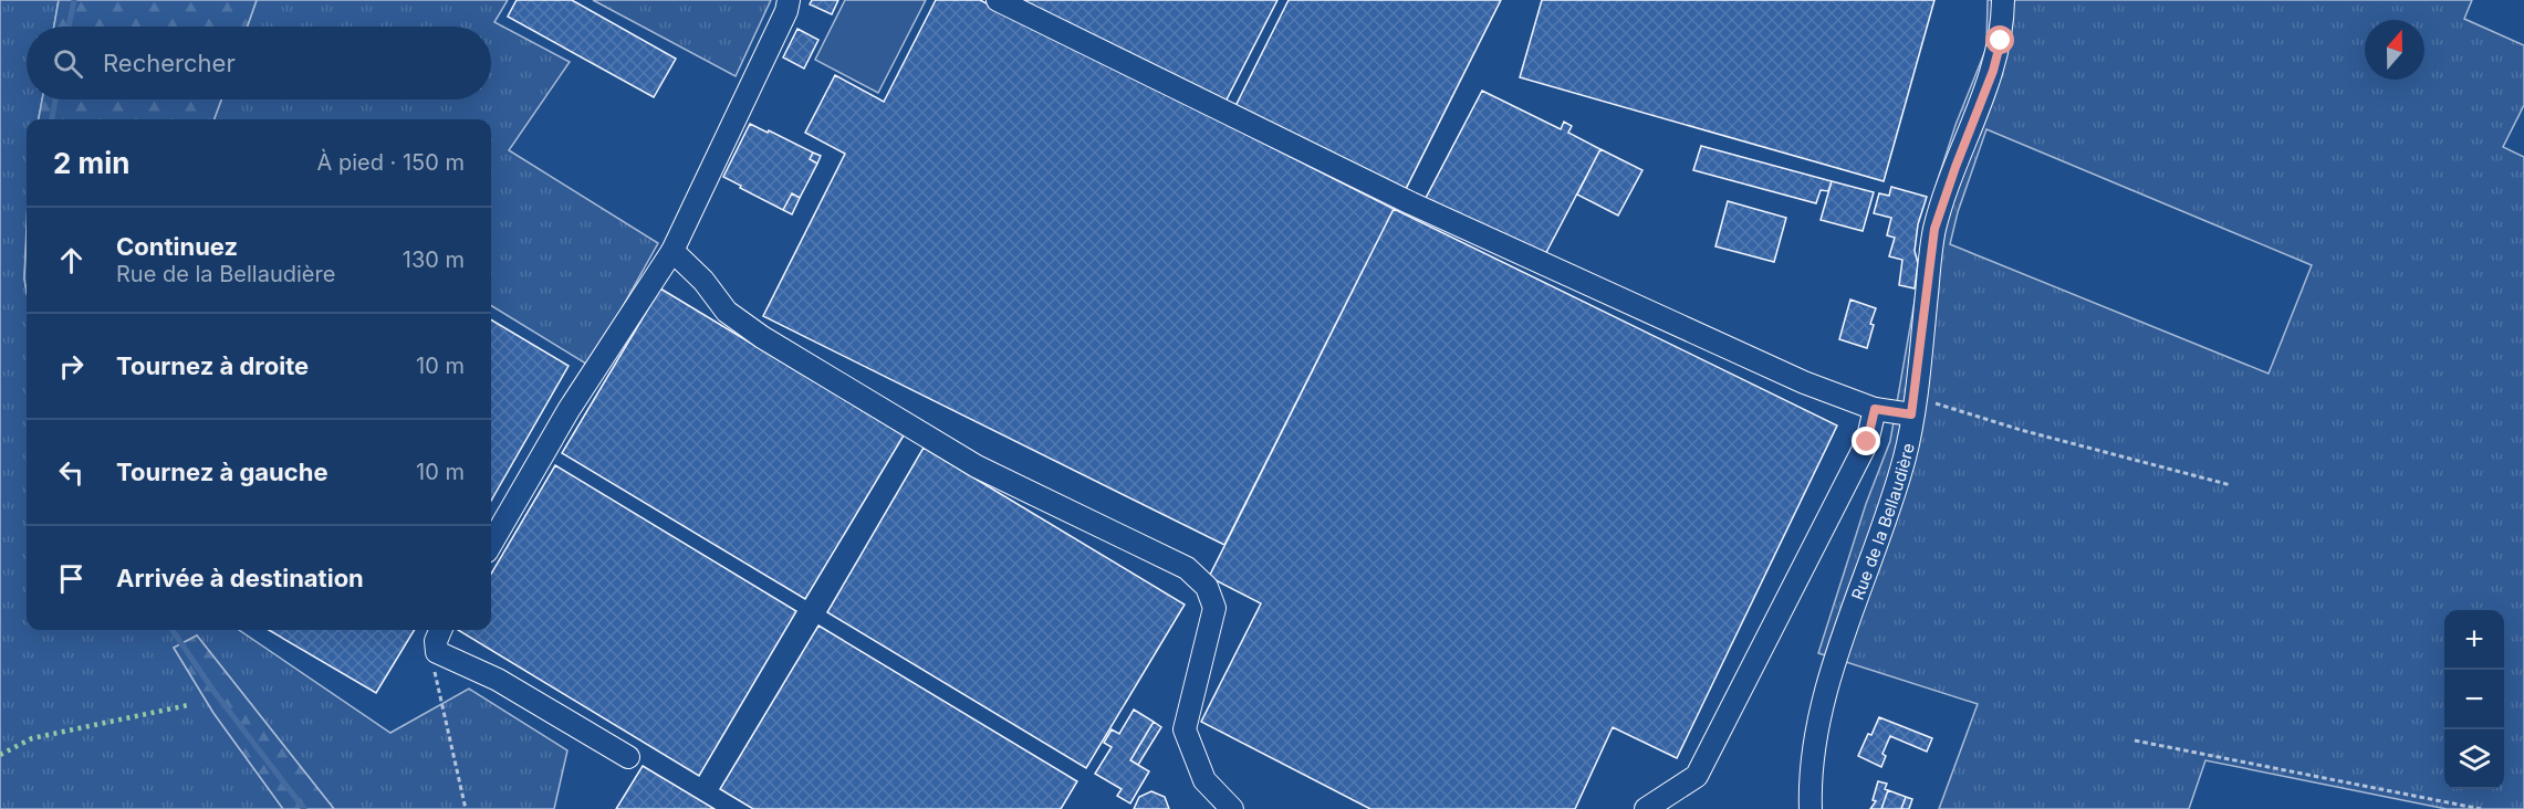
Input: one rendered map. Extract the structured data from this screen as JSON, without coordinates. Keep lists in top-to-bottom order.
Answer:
{
  "streets": {
    "street": ["Rue de la Bellaudière"]
  },
  "north": "top",
  "page": {
    "search": "Rechercher",
    "heading": ["2 min", "À pied · 150 m"],
    "list": [
      ["Continuez", "Rue de la Bellaudière", "130 m"],
      ["Tournez à droite", "10 m"],
      ["Tournez à gauche", "10 m"],
      "Arrivée à destination"
    ],
    "map_buttons": ["+", "−"]
  }
}
